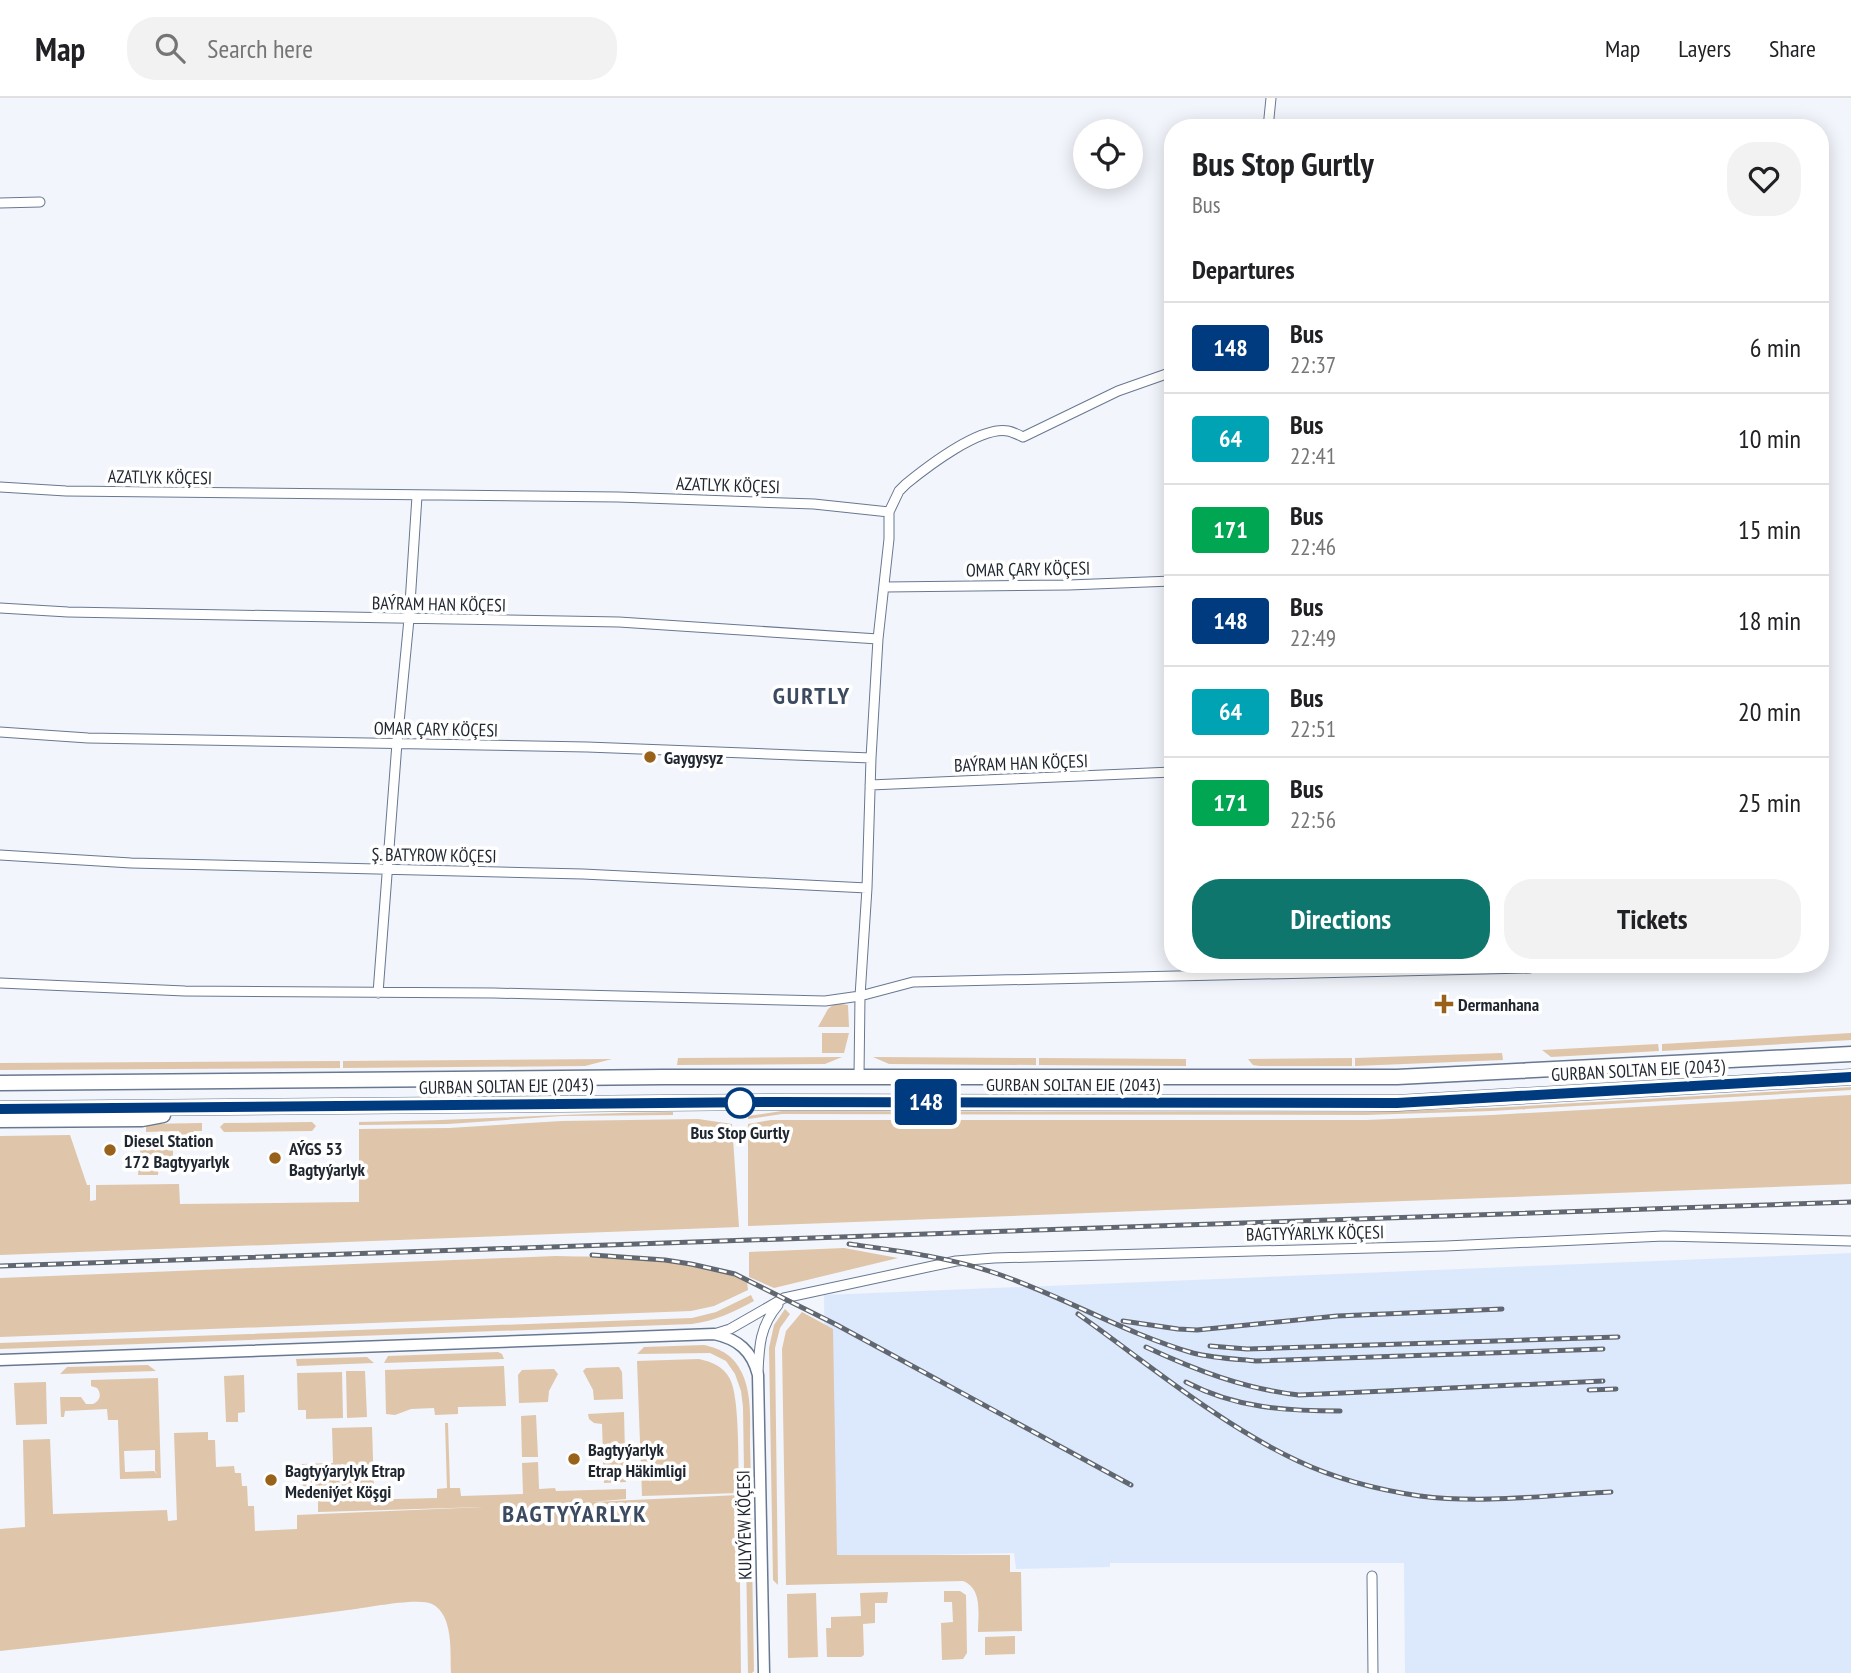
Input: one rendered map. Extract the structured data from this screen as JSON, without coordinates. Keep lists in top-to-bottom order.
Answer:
{
  "streets": {
    "highway": ["GURBAN SOLTAN EJE (2043)"],
    "street": [
      "AZATLYK KÖÇESI",
      "OMAR ÇARY KÖÇESI",
      "BAÝRAM HAN KÖÇESI",
      "Ş. BATYROW KÖÇESI",
      "BAGTYÝARLYK KÖÇESI",
      "KULYÝEW KÖÇESI"
    ]
  },
  "districts": ["GURTLY", "BAGTYÝARLYK"],
  "places": {
    "other": [
      "Gaygysyz",
      "Bus Stop Gurtly",
      "Diesel Station 172 Bagtyyarlyk",
      "AÝGS 53 Bagtyýarlyk",
      "Bagtyýarlyk Etrap Häkimligi",
      "Bagtyýarylyk Etrap Medeniýet Köşgi"
    ],
    "health": ["Dermanhana"]
  },
  "lines": ["bus line 148"],
  "page": {
    "header": "Map",
    "search": "Search here",
    "nav": ["Map", "Layers", "Share"],
    "on_map": "148",
    "heading": [
      ["Bus Stop Gurtly", "Bus"],
      "Departures"
    ],
    "list": [
      {
        "mark": "148",
        "name": "Bus",
        "note": "22:37",
        "value": "6 min"
      },
      {
        "mark": "64",
        "name": "Bus",
        "note": "22:41",
        "value": "10 min"
      },
      {
        "mark": "171",
        "name": "Bus",
        "note": "22:46",
        "value": "15 min"
      },
      {
        "mark": "148",
        "name": "Bus",
        "note": "22:49",
        "value": "18 min"
      },
      {
        "mark": "64",
        "name": "Bus",
        "note": "22:51",
        "value": "20 min"
      },
      {
        "mark": "171",
        "name": "Bus",
        "note": "22:56",
        "value": "25 min"
      }
    ],
    "buttons": ["Directions", "Tickets"]
  }
}
